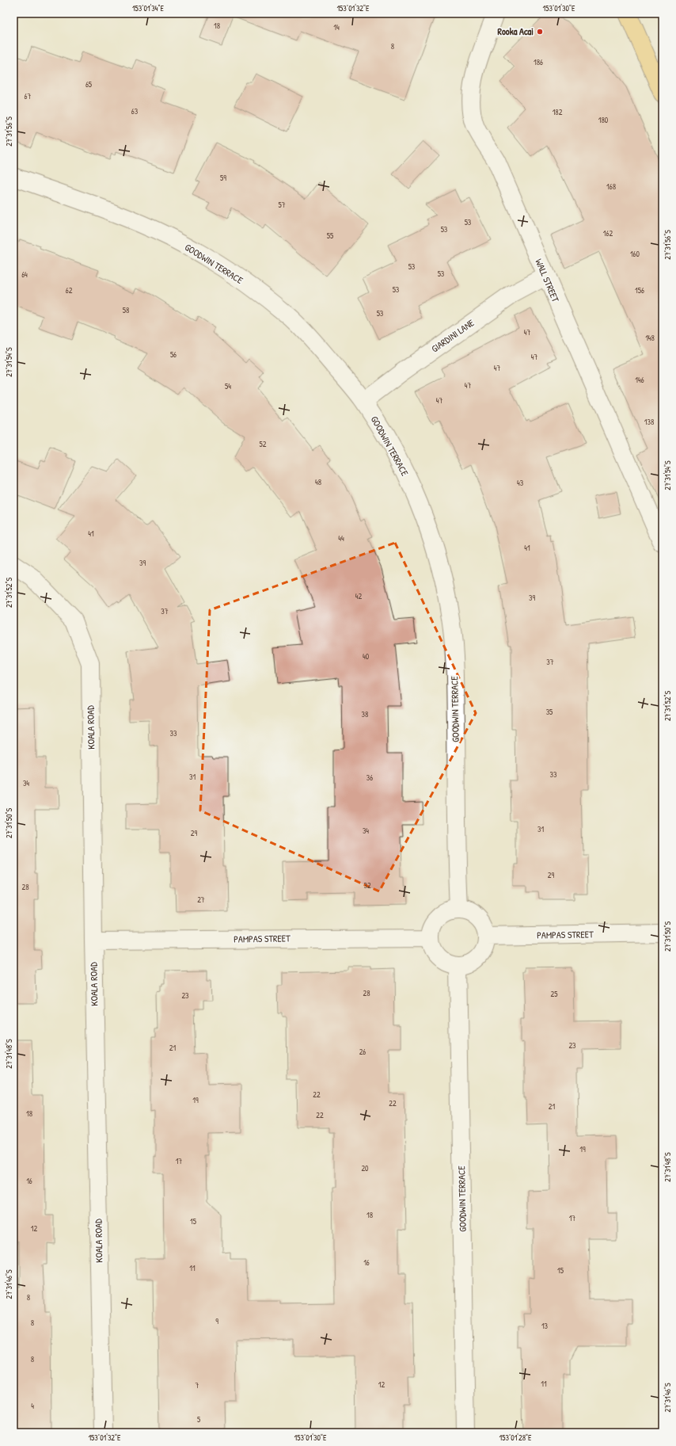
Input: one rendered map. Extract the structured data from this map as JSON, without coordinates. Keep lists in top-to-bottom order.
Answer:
{
  "streets": {
    "street": [
      "GOODWIN TERRACE",
      "WALL STREET",
      "GIARDINI LANE",
      "KOALA ROAD",
      "PAMPAS STREET"
    ]
  },
  "crossings": [
    ["GOODWIN TERRACE", "GIARDINI LANE"],
    ["GOODWIN TERRACE", "PAMPAS STREET"],
    ["WALL STREET", "GIARDINI LANE"],
    ["KOALA ROAD", "PAMPAS STREET"]
  ],
  "places": ["Rooka Acai"],
  "house_numbers": [
    "18",
    "14",
    "8",
    "186",
    "65",
    "67",
    "63",
    "182",
    "180",
    "59",
    "168",
    "57",
    "53",
    "53",
    "162",
    "55",
    "160",
    "53",
    "53",
    "64",
    "53",
    "62",
    "156",
    "58",
    "53",
    "47",
    "148",
    "56",
    "47",
    "47",
    "146",
    "47",
    "54",
    "47",
    "138",
    "52",
    "48",
    "43",
    "41",
    "44",
    "41",
    "39",
    "42",
    "39",
    "37",
    "40",
    "37",
    "35",
    "38",
    "33",
    "33",
    "31",
    "36",
    "34",
    "31",
    "34",
    "29",
    "29",
    "32",
    "28",
    "27",
    "28",
    "25",
    "23",
    "23",
    "21",
    "26",
    "22",
    "19",
    "22",
    "21",
    "18",
    "22",
    "19",
    "17",
    "20",
    "16",
    "18",
    "17",
    "15",
    "12",
    "16",
    "11",
    "15",
    "8",
    "9",
    "8",
    "13",
    "8",
    "11",
    "12",
    "7",
    "4",
    "5"
  ],
  "coordinates": [
    "153°01'34\"E",
    "153°01'32\"E",
    "153°01'30\"E",
    "27°31'56\"S",
    "27°31'54\"S",
    "27°31'52\"S",
    "27°31'50\"S",
    "27°31'48\"S",
    "27°31'46\"S",
    "153°01'28\"E"
  ]
}
